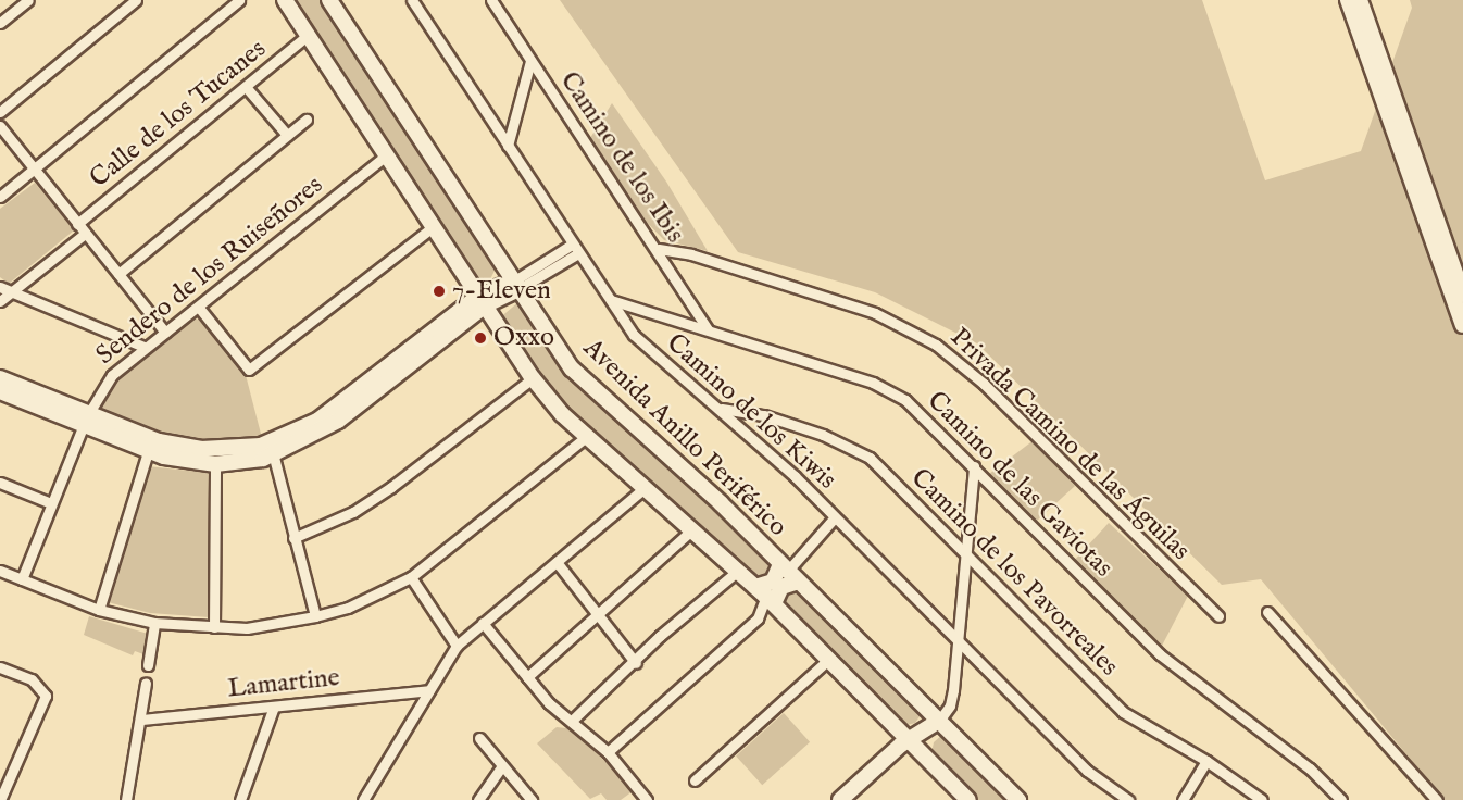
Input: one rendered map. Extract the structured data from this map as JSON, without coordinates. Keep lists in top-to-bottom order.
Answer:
{
  "streets": {
    "street": [
      "Calle de los Tucanes",
      "Camino de los Ibis",
      "Sendero de los Ruiseñores",
      "Camino de los Kiwis",
      "Avenida Anillo Periférico",
      "Privada Camino de las Águilas",
      "Camino de las Gaviotas",
      "Camino de los Pavorreales",
      "Lamartine"
    ]
  },
  "crossings": [
    ["Camino de los Ibis", "Privada Camino de las Águilas"],
    ["Camino de los Ibis", "Camino de las Gaviotas"],
    ["Camino de los Kiwis", "Camino de las Gaviotas"],
    ["Camino de los Kiwis", "Camino de los Pavorreales"]
  ],
  "places": ["7-Eleven", "Oxxo"]
}
